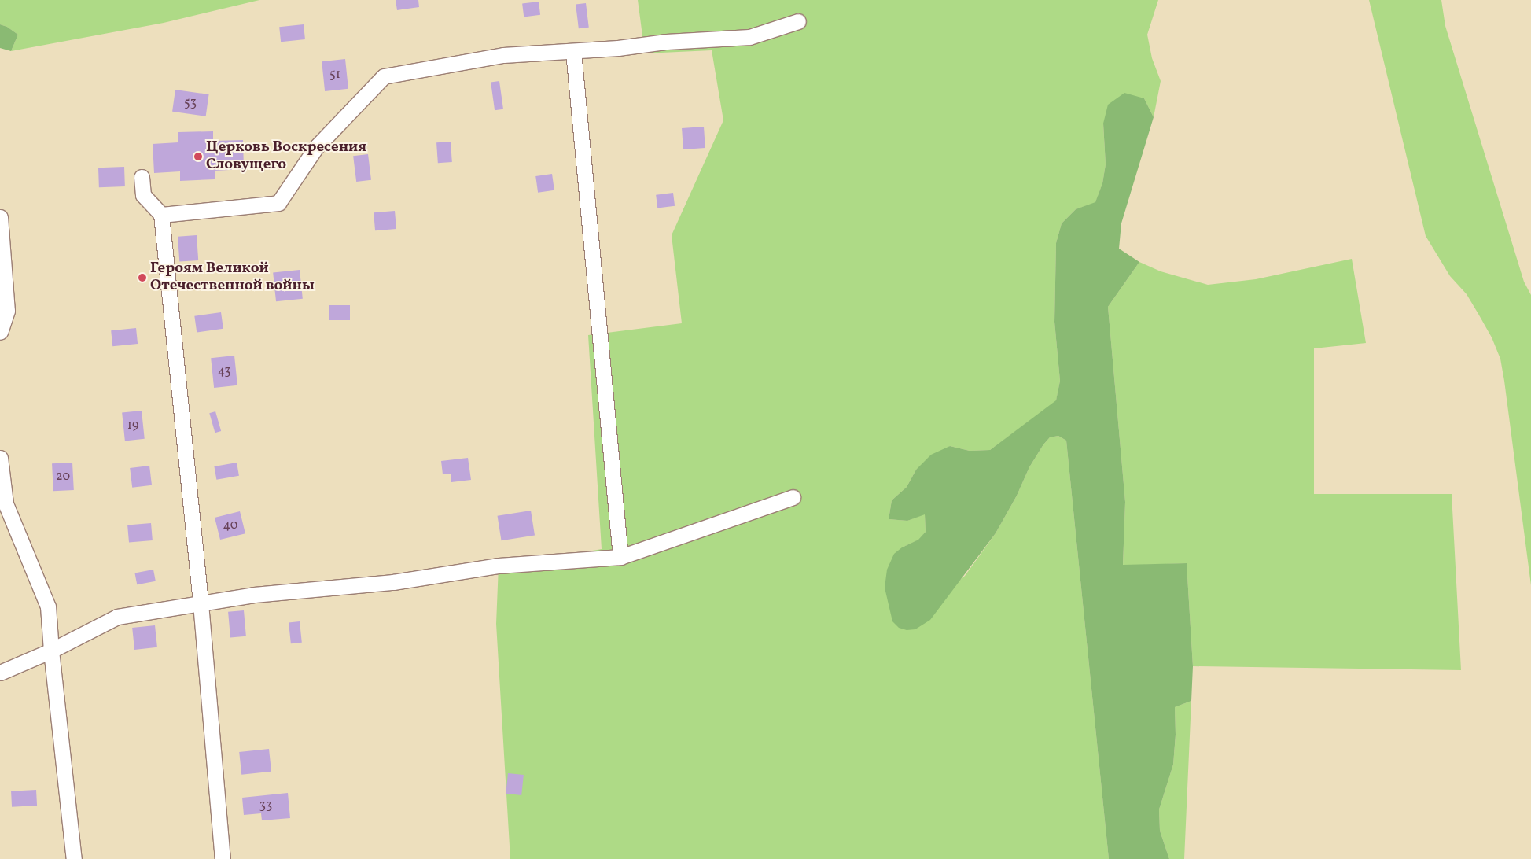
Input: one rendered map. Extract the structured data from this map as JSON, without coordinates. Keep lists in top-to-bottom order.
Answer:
{
  "places": ["Церковь Воскресения Словущего", "Героям Великой Отечественной войны"],
  "house_numbers": [
    "51",
    "53",
    "43",
    "19",
    "20",
    "40",
    "33"
  ]
}
